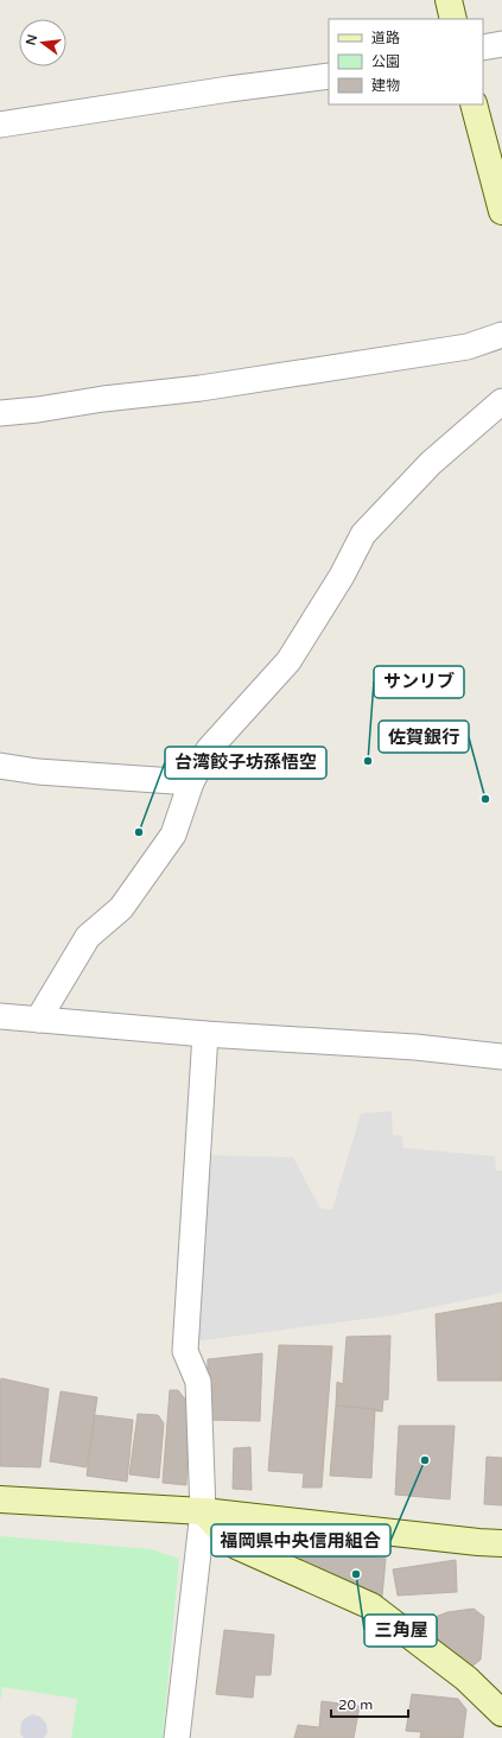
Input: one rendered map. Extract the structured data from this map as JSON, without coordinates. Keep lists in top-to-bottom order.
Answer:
{
  "places": [
    "サンリブ",
    "佐賀銀行",
    "台湾餃子坊孫悟空",
    "福岡県中央信用組合",
    "三角屋"
  ],
  "legend": ["道路", "公園", "建物"],
  "scale_bar": "20 m",
  "north": "left"
}
